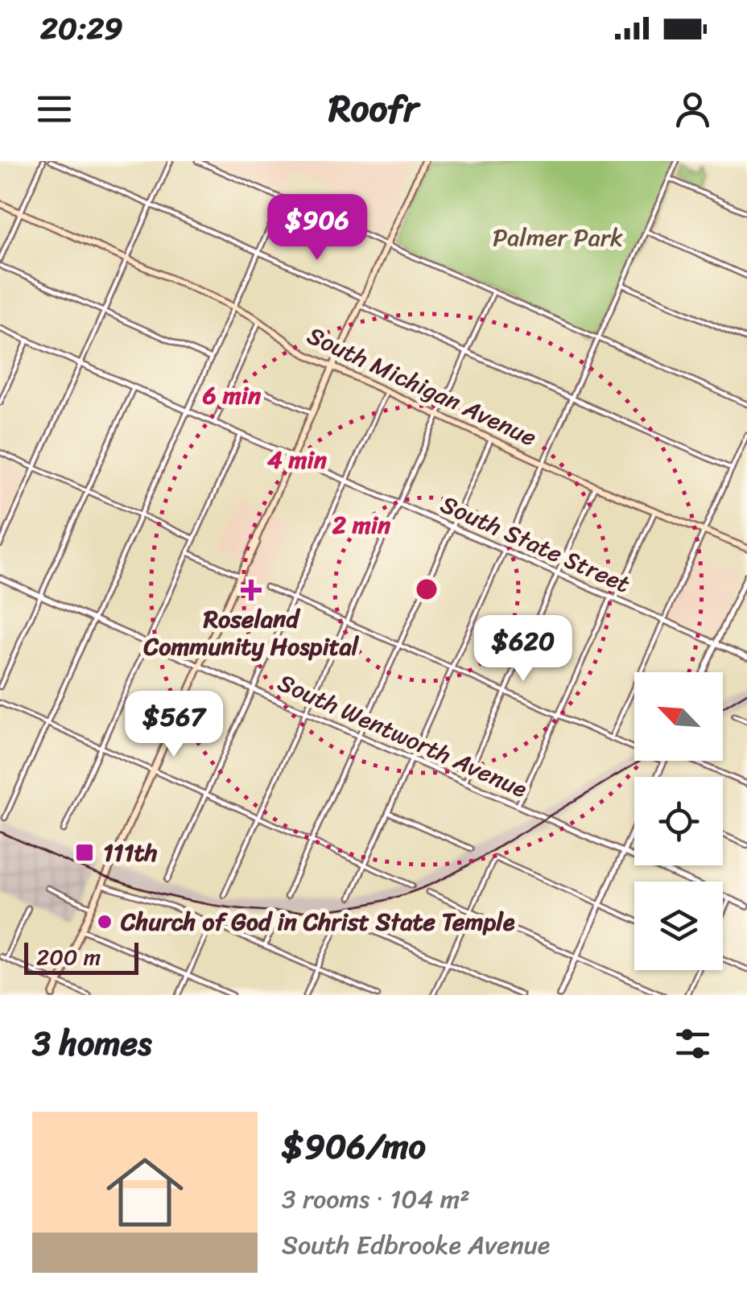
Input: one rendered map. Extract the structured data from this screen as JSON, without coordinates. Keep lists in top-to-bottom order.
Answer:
{
  "streets": {
    "main road": ["South Michigan Avenue"],
    "street": ["South State Street", "South Wentworth Avenue"]
  },
  "parks": ["Palmer Park"],
  "places": {
    "health": ["Roseland Community Hospital"],
    "transit": ["111th"],
    "other": ["Church of God in Christ State Temple"]
  },
  "scale_bar": "200 m",
  "north": "top left",
  "page": {
    "status": "20:29",
    "header": "Roofr",
    "price": ["$906", "$620", "$567"],
    "scale": "200 m",
    "heading": "3 homes",
    "list": [
      {
        "name": "$906/mo",
        "note": "3 rooms · 104 m² · South Edbrooke Avenue"
      }
    ]
  },
  "rings": ["6 min", "4 min", "2 min"]
}
